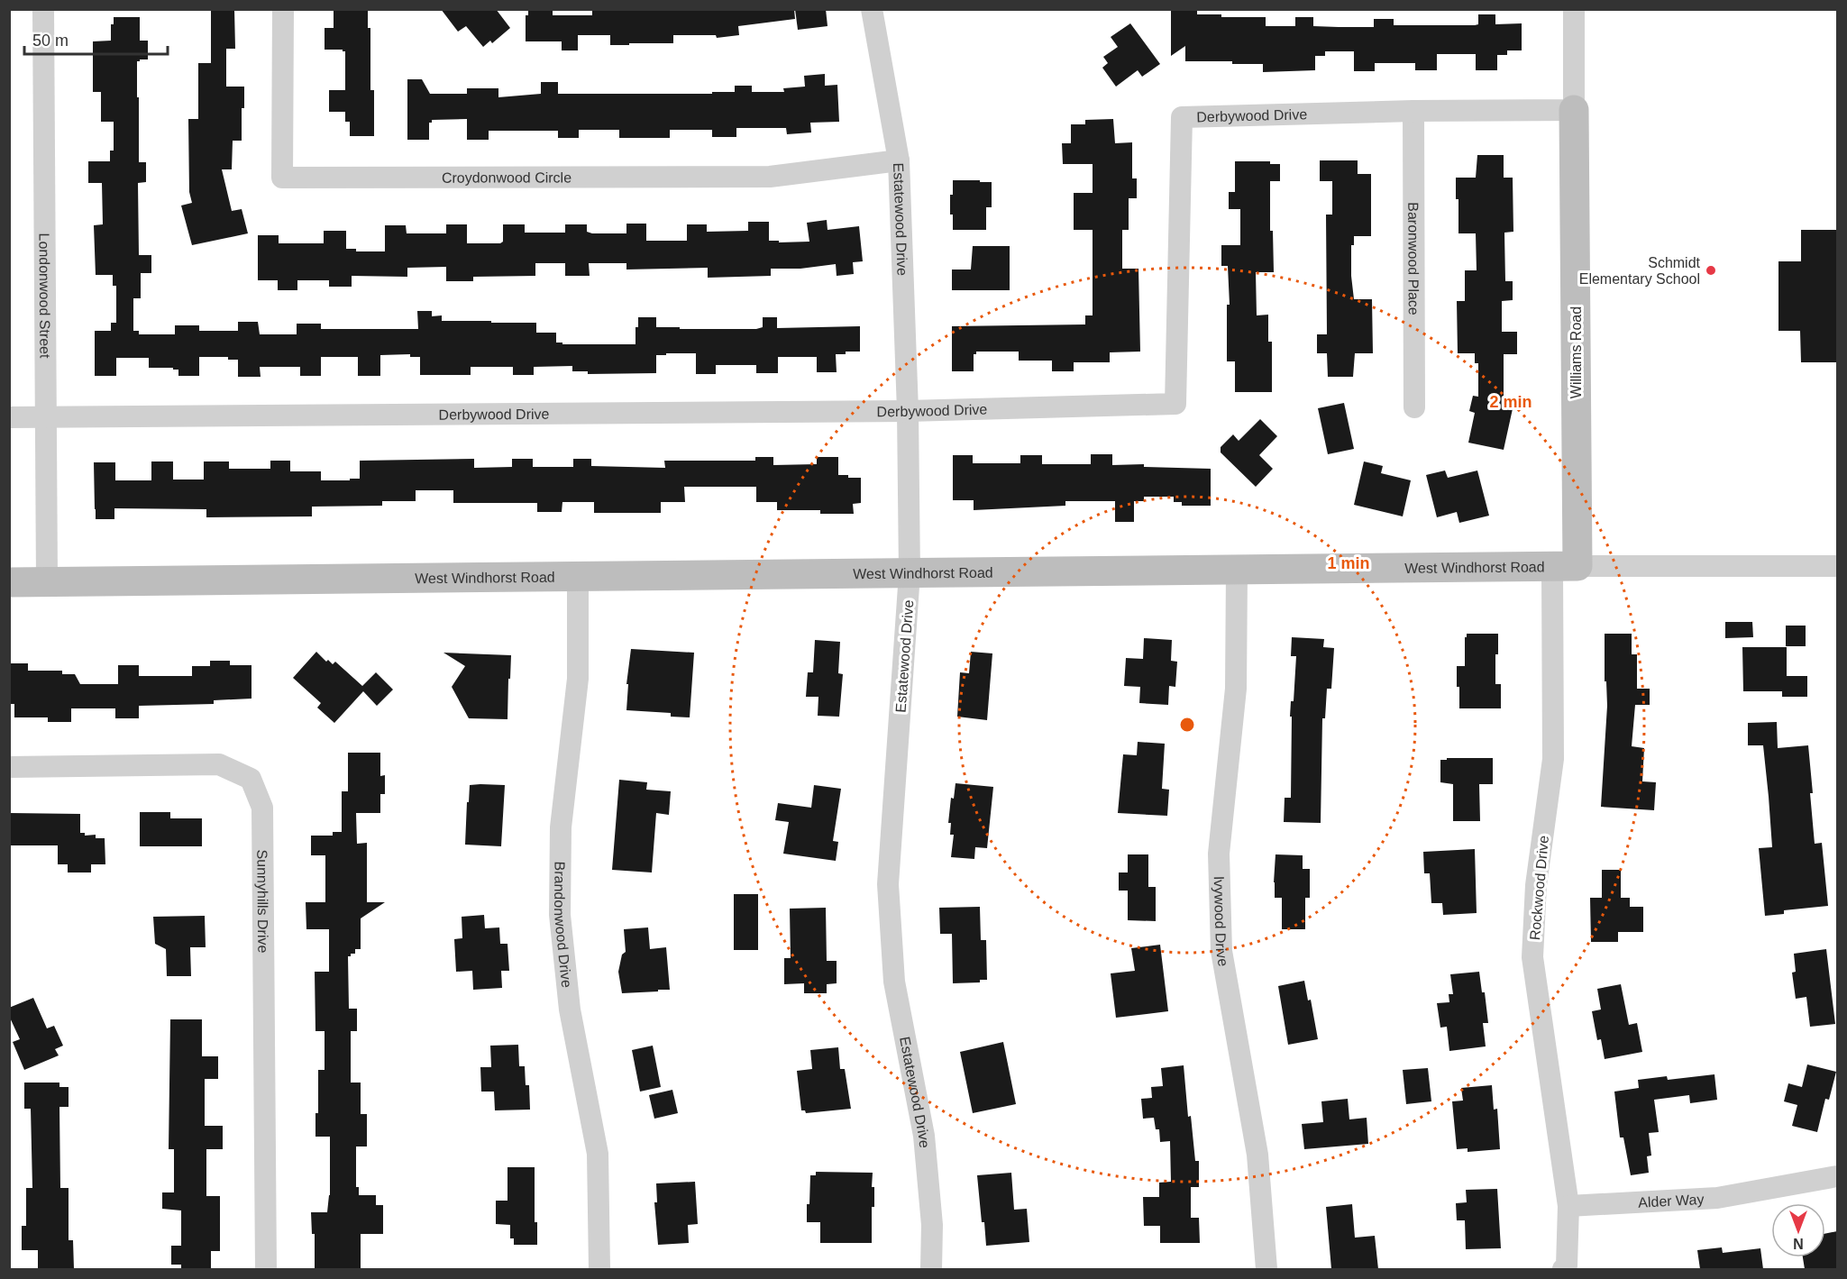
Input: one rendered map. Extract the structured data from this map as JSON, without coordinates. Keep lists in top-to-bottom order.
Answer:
{
  "streets": {
    "street": [
      "Derbywood Drive",
      "Croydonwood Circle",
      "Estatewood Drive",
      "Baronwood Place",
      "Londonwood Street",
      "Williams Road",
      "West Windhorst Road",
      "Rockwood Drive",
      "Sunnyhills Drive",
      "Ivywood Drive",
      "Brandonwood Drive",
      "Alder Way"
    ]
  },
  "crossings": [
    ["Derbywood Drive", "Estatewood Drive"],
    ["Derbywood Drive", "Baronwood Place"],
    ["Derbywood Drive", "Londonwood Street"],
    ["Derbywood Drive", "Williams Road"],
    ["Croydonwood Circle", "Estatewood Drive"],
    ["Estatewood Drive", "West Windhorst Road"],
    ["Londonwood Street", "West Windhorst Road"],
    ["Williams Road", "West Windhorst Road"],
    ["Williams Road", "Rockwood Drive"],
    ["West Windhorst Road", "Rockwood Drive"],
    ["West Windhorst Road", "Ivywood Drive"],
    ["West Windhorst Road", "Brandonwood Drive"],
    ["Rockwood Drive", "Alder Way"]
  ],
  "places": ["Schmidt Elementary School"],
  "scale_bar": "50 m",
  "north": "bottom",
  "rings": ["2 min", "1 min"]
}
